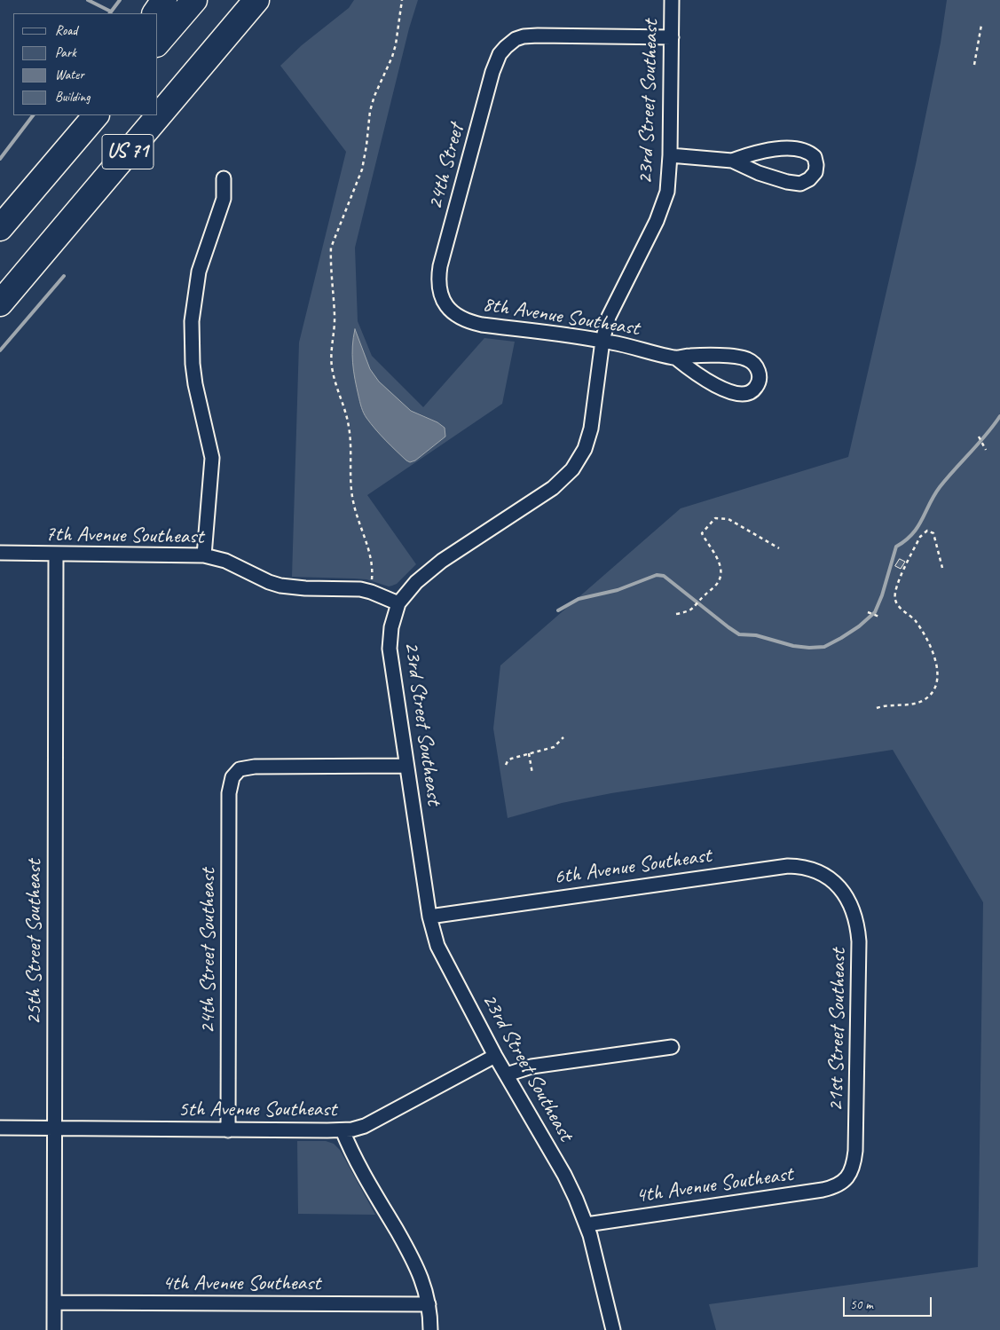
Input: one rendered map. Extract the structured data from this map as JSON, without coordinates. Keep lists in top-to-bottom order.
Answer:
{
  "streets": {
    "highway": ["US 71"],
    "street": [
      "23rd Street Southeast",
      "24th Street",
      "8th Avenue Southeast",
      "7th Avenue Southeast",
      "6th Avenue Southeast",
      "25th Street Southeast",
      "24th Street Southeast",
      "21st Street Southeast",
      "5th Avenue Southeast",
      "4th Avenue Southeast"
    ]
  },
  "crossings": [
    ["23rd Street Southeast", "24th Street"],
    ["23rd Street Southeast", "8th Avenue Southeast"],
    ["23rd Street Southeast", "7th Avenue Southeast"],
    ["23rd Street Southeast", "6th Avenue Southeast"],
    ["23rd Street Southeast", "24th Street Southeast"],
    ["23rd Street Southeast", "5th Avenue Southeast"],
    ["23rd Street Southeast", "4th Avenue Southeast"],
    ["24th Street", "8th Avenue Southeast"],
    ["7th Avenue Southeast", "25th Street Southeast"],
    ["6th Avenue Southeast", "21st Street Southeast"],
    ["25th Street Southeast", "5th Avenue Southeast"],
    ["25th Street Southeast", "4th Avenue Southeast"],
    ["24th Street Southeast", "5th Avenue Southeast"],
    ["21st Street Southeast", "4th Avenue Southeast"]
  ],
  "legend": [
    "Road",
    "Park",
    "Water",
    "Building"
  ],
  "scale_bar": "50 m"
}
